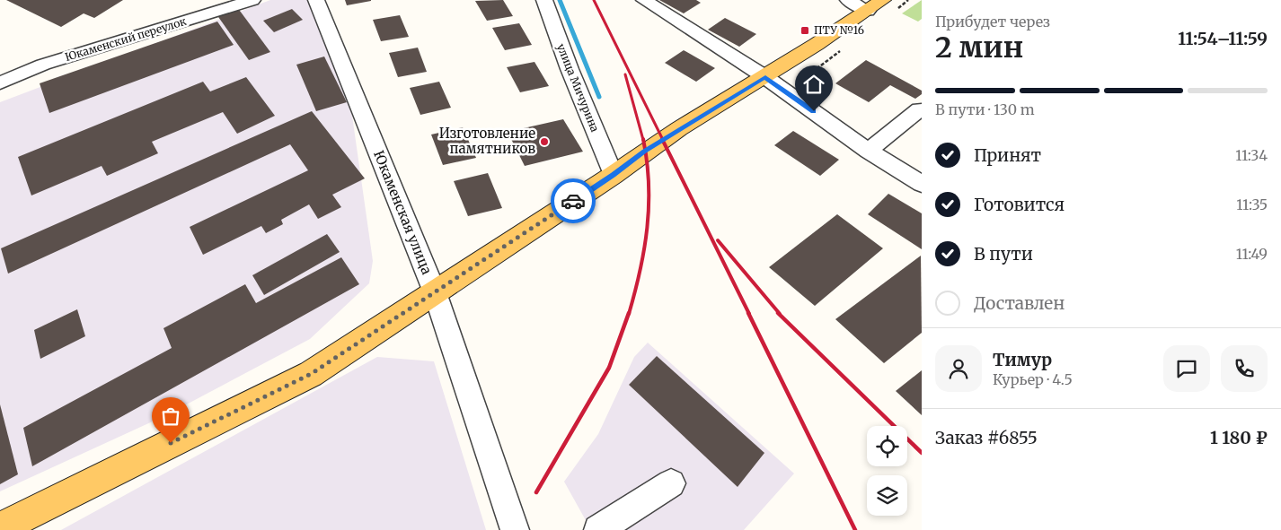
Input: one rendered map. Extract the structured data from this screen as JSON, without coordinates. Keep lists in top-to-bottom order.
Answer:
{
  "streets": {
    "street": ["Юкаменский переулок", "улица Мичурина", "Юкаменская улица"]
  },
  "places": {
    "transit": ["ПТУ №16"],
    "other": ["Изготовление памятников"]
  },
  "page": {
    "heading": ["2 мин", "Прибудет через", "11:54–11:59"],
    "panel": [
      "Тимур",
      "Курьер · 4.5",
      "Заказ #6855",
      "1 180 ₽"
    ],
    "bar": "В пути · 130 m",
    "list": [
      ["Принят", "11:34"],
      ["Готовится", "11:35"],
      ["В пути", "11:49"],
      "Доставлен"
    ]
  }
}
